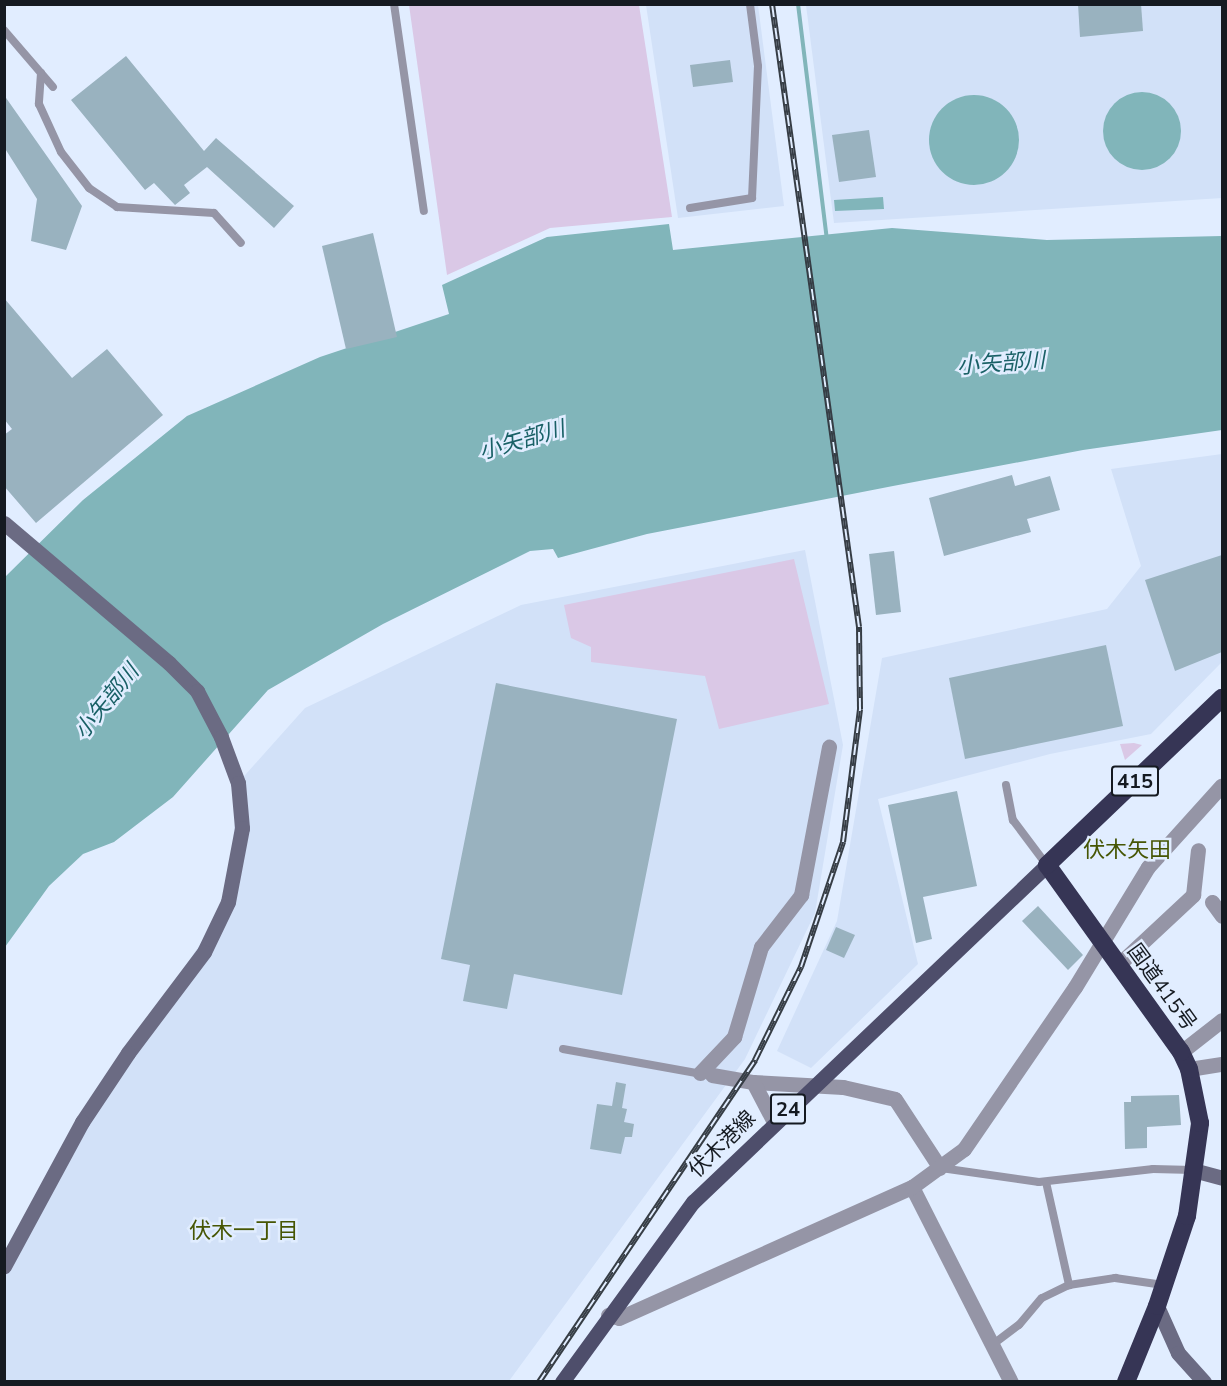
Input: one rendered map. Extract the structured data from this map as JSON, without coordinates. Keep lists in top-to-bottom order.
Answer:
{
  "streets": {
    "highway": ["415", "国道415号"],
    "main road": ["24", "伏木港線"]
  },
  "crossings": [
    ["415", "国道415号"],
    ["415", "伏木港線"],
    ["国道415号", "伏木港線"]
  ],
  "districts": ["伏木矢田", "伏木一丁目"],
  "water": ["小矢部川"]
}
